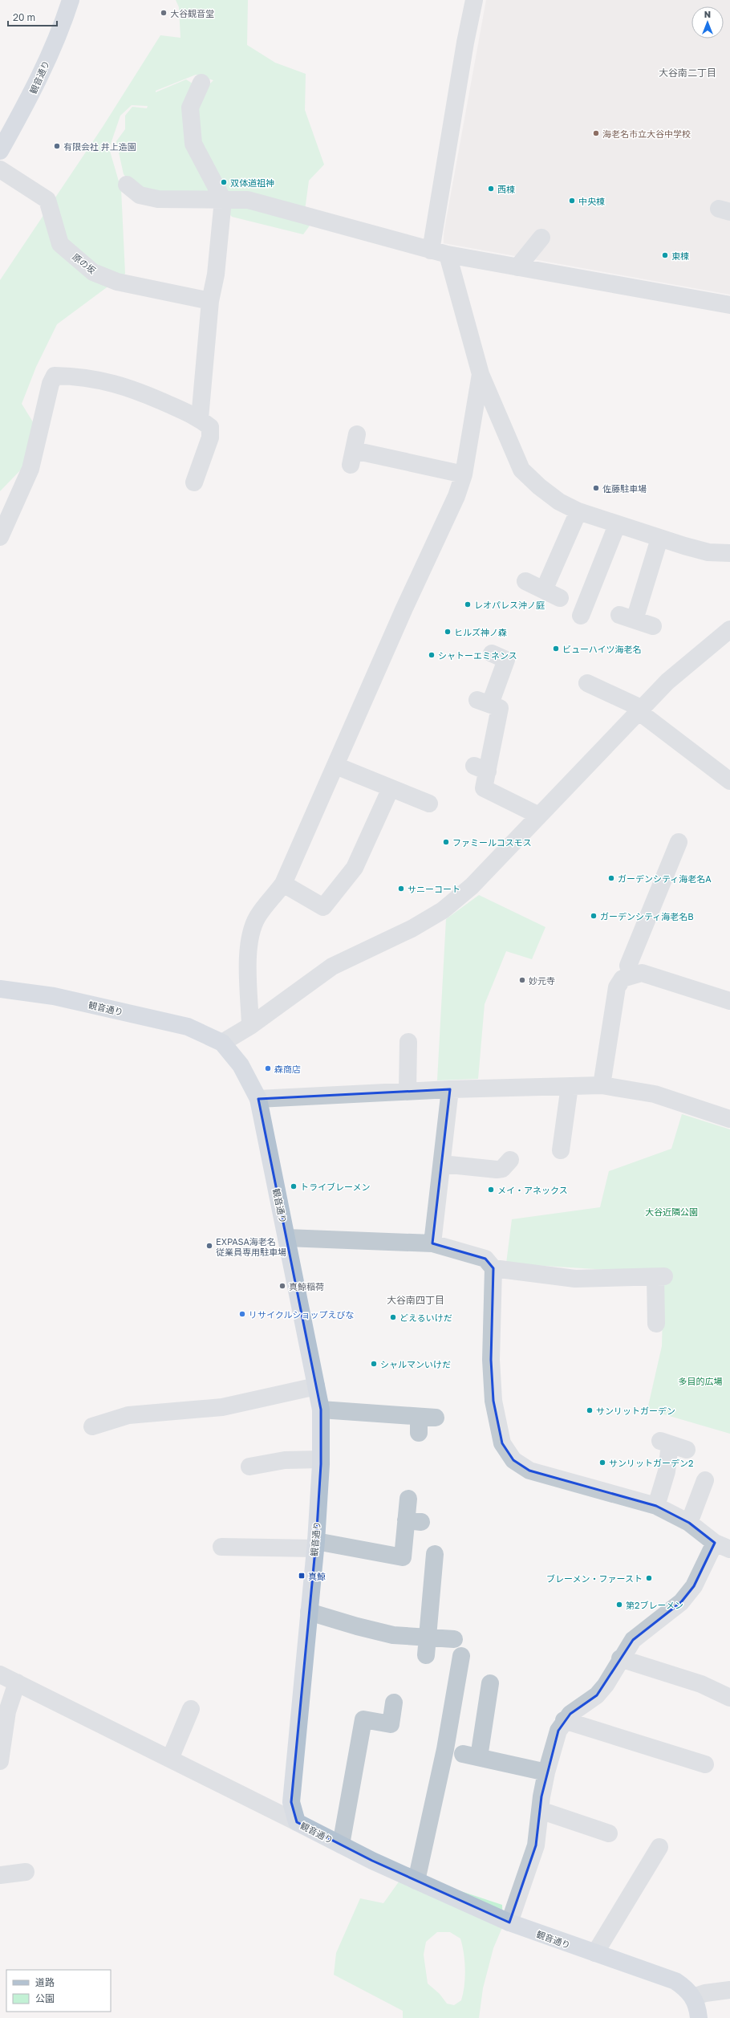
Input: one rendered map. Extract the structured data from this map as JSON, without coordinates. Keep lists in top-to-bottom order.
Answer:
{
  "streets": {
    "main road": ["観音通り"],
    "street": ["原の坂"]
  },
  "districts": ["大谷南二丁目", "大谷南四丁目"],
  "parks": ["大谷近隣公園", "多目的広場"],
  "places": {
    "other": [
      "大谷観音堂",
      "海老名市立大谷中学校",
      "有限会社 井上造園",
      "双体道祖神",
      "西棟",
      "中央棟",
      "東棟",
      "佐藤駐車場",
      "レオパレス沖ノ庭",
      "ヒルズ神ノ森",
      "ビューハイツ海老名",
      "シャトーエミネンス",
      "ファミールコスモス",
      "ガーデンシティ海老名A",
      "サニーコート",
      "ガーデンシティ海老名B",
      "妙元寺",
      "森商店",
      "トライブレーメン",
      "メイ・アネックス",
      "EXPASA海老名 従業員専用駐車場",
      "真鯨稲荷",
      "リサイクルショップえびな",
      "どえるいけだ",
      "シャルマンいけだ",
      "サンリットガーデン",
      "サンリットガーデン2",
      "ブレーメン・ファースト",
      "第2ブレーメン"
    ],
    "transit": ["真鯨"]
  },
  "legend": ["道路", "公園"],
  "scale_bar": "20 m",
  "north": "top"
}
